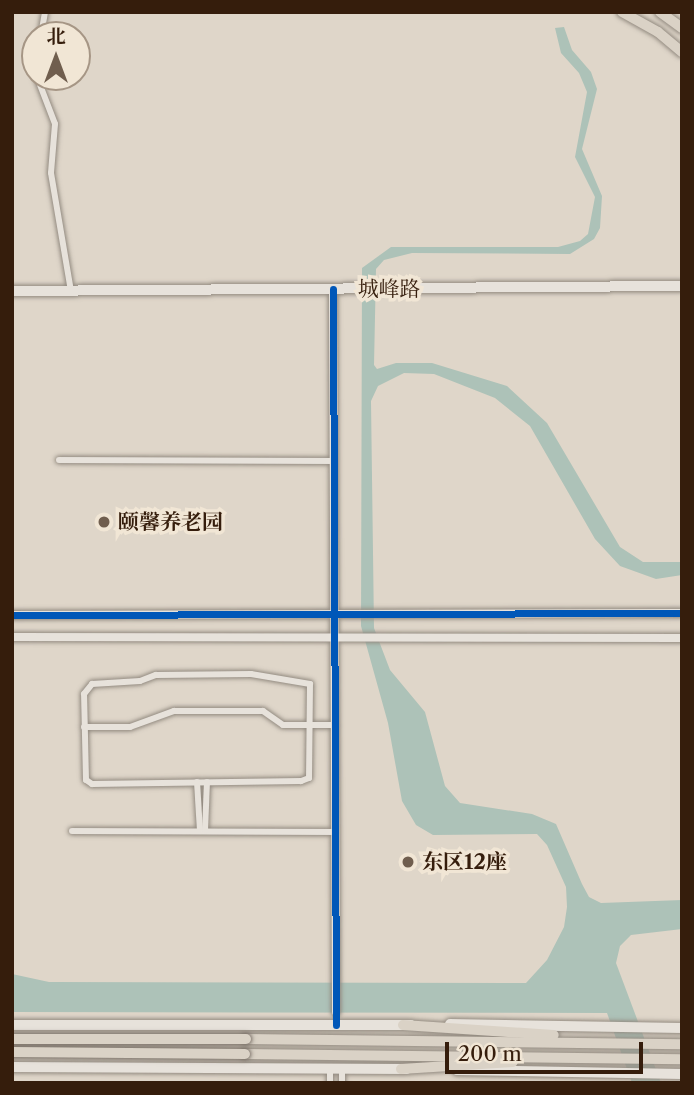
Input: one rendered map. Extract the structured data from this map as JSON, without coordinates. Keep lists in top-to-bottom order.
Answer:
{
  "streets": {
    "main road": ["城峰路"]
  },
  "places": ["颐馨养老园", "东区12座"],
  "scale_bar": "200 m",
  "north": "top"
}
